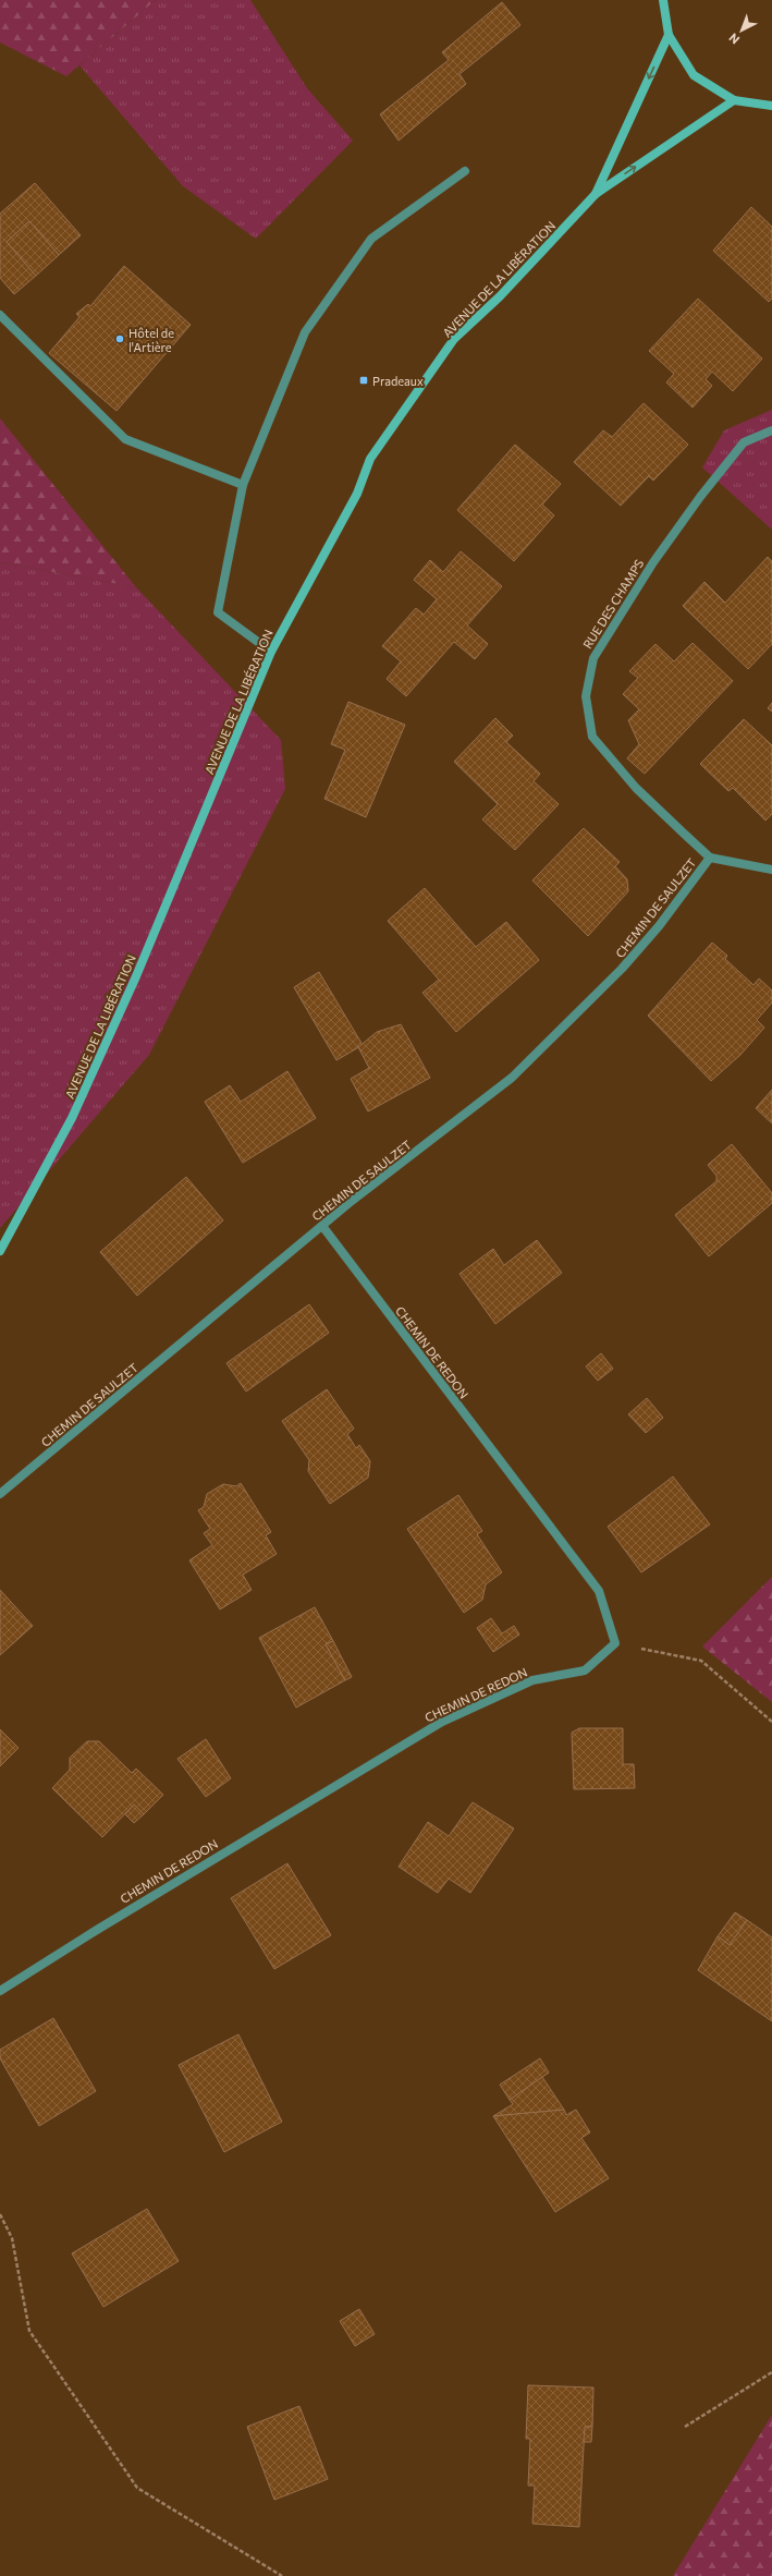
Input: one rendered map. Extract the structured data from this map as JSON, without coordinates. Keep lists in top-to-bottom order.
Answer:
{
  "streets": {
    "main road": ["AVENUE DE LA LIBÉRATION"],
    "street": ["RUE DES CHAMPS", "CHEMIN DE SAULZET", "CHEMIN DE REDON"]
  },
  "crossings": [
    ["RUE DES CHAMPS", "CHEMIN DE SAULZET"],
    ["CHEMIN DE SAULZET", "CHEMIN DE REDON"]
  ],
  "places": {
    "other": ["Hôtel de l'Artière"],
    "transit": ["Pradeaux"]
  },
  "north": "bottom left"
}
